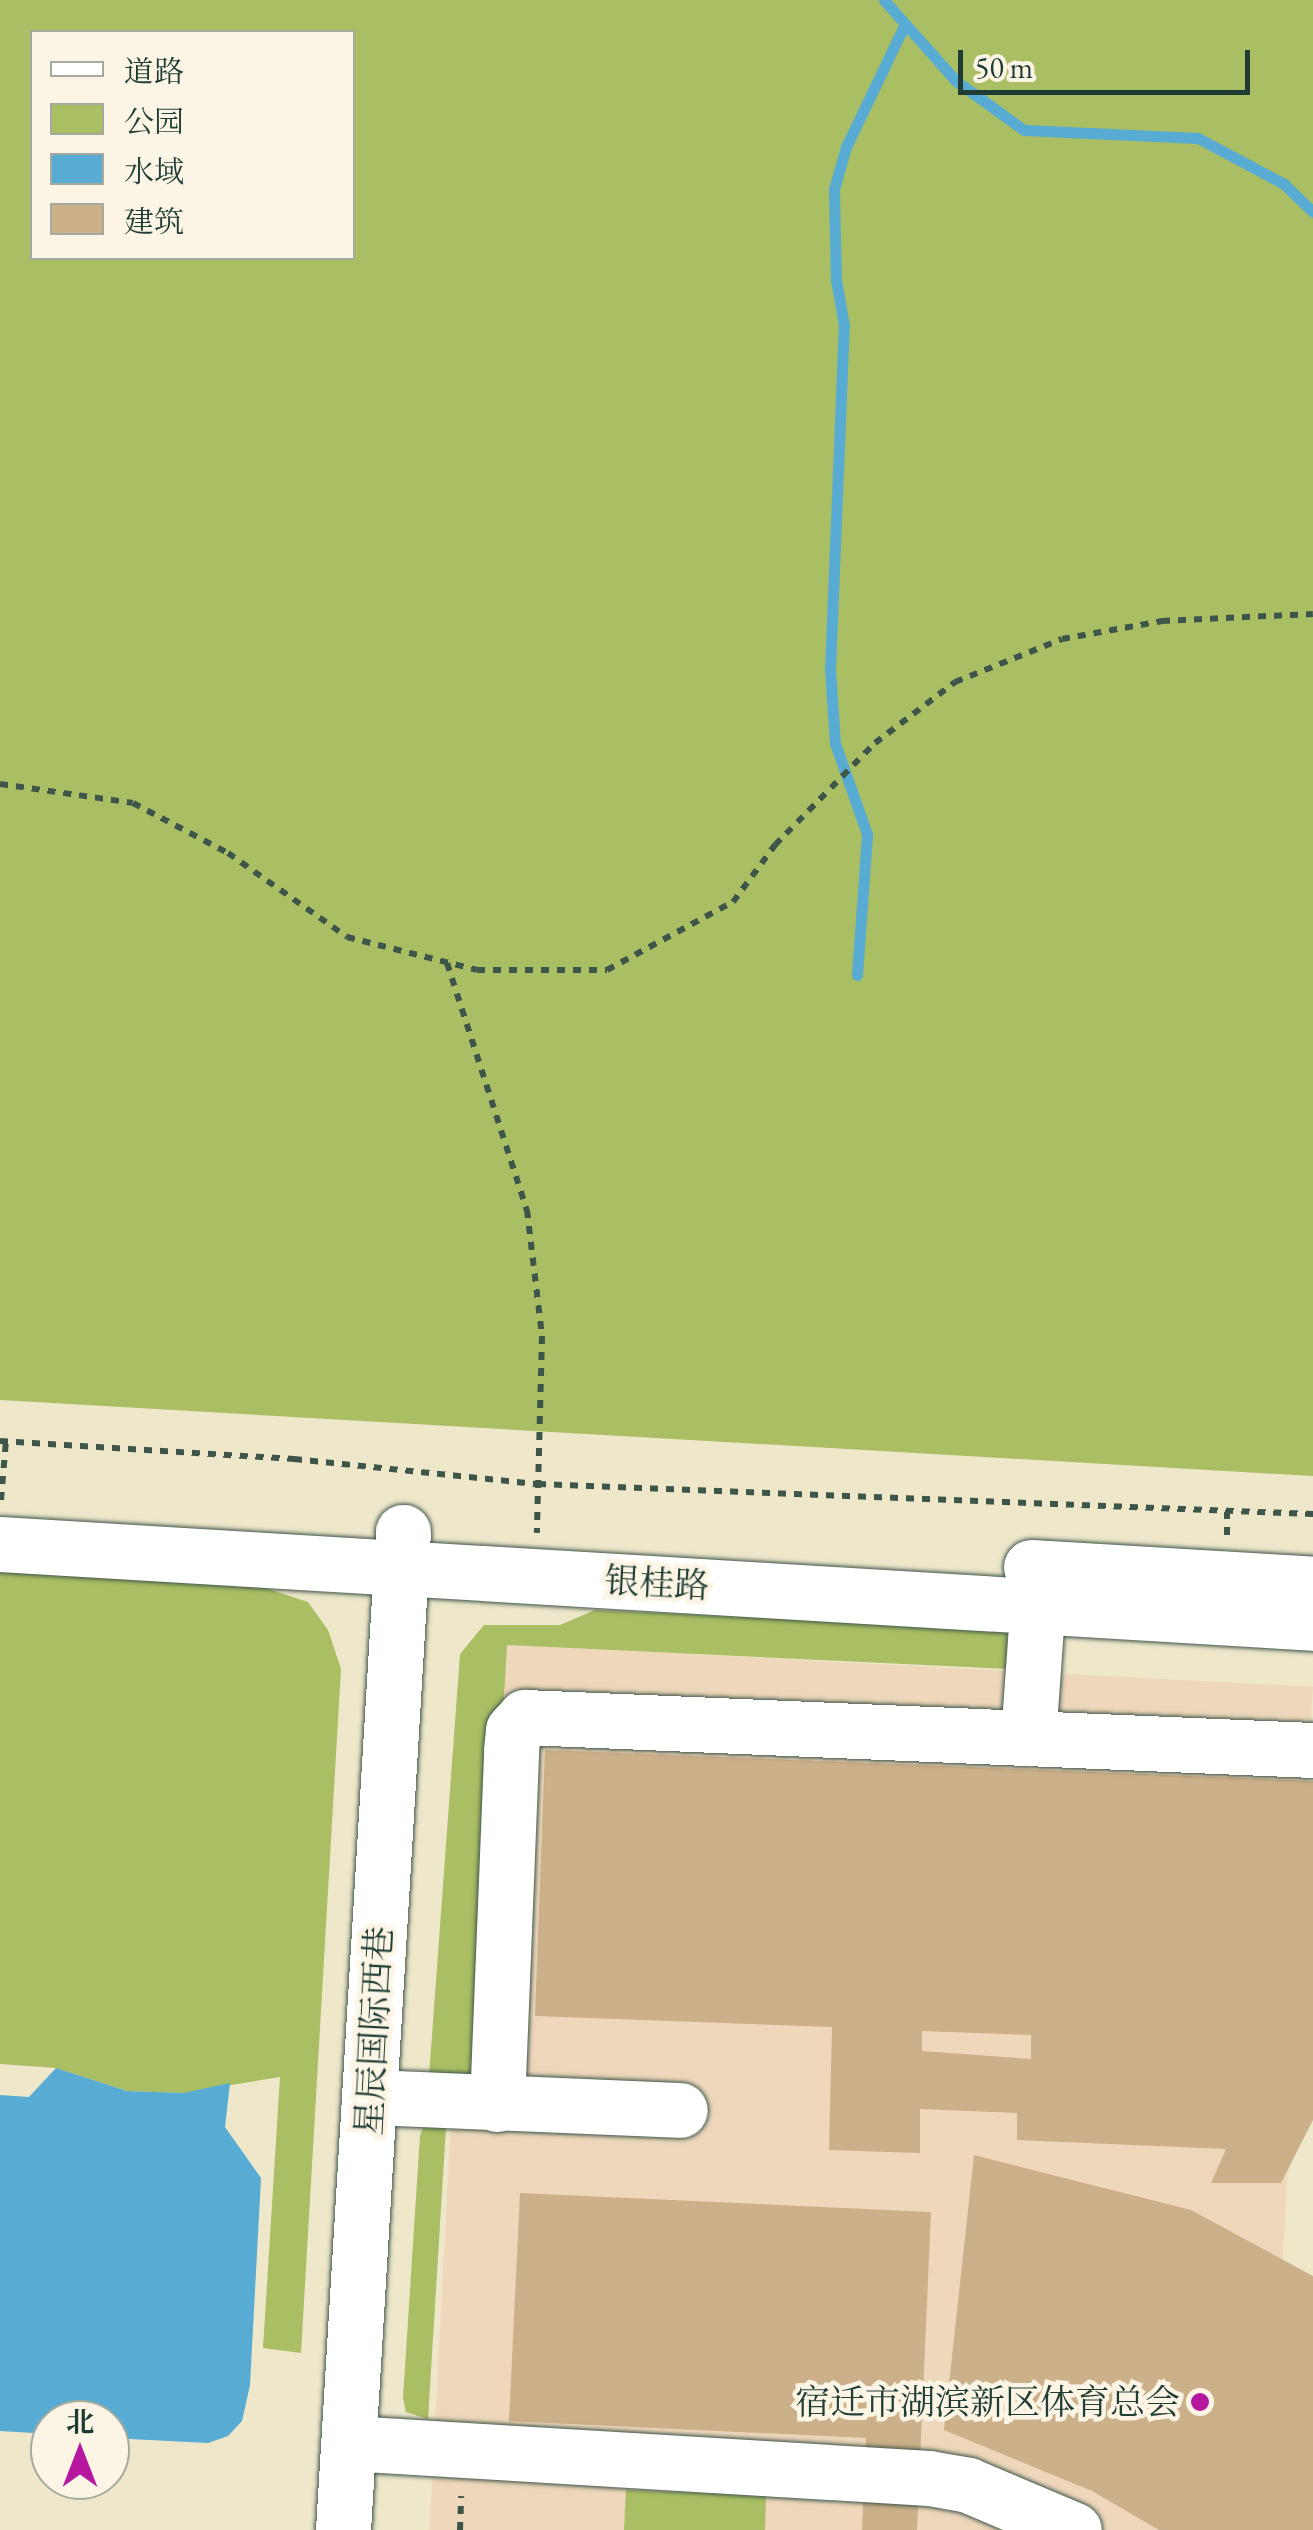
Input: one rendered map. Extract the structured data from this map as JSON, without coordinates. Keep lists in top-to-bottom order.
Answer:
{
  "streets": {
    "street": ["银桂路", "星辰国际西巷"]
  },
  "crossings": [
    ["银桂路", "星辰国际西巷"]
  ],
  "places": ["宿迁市湖滨新区体育总会"],
  "legend": [
    "道路",
    "公园",
    "水域",
    "建筑"
  ],
  "scale_bar": "50 m",
  "north": "top"
}
